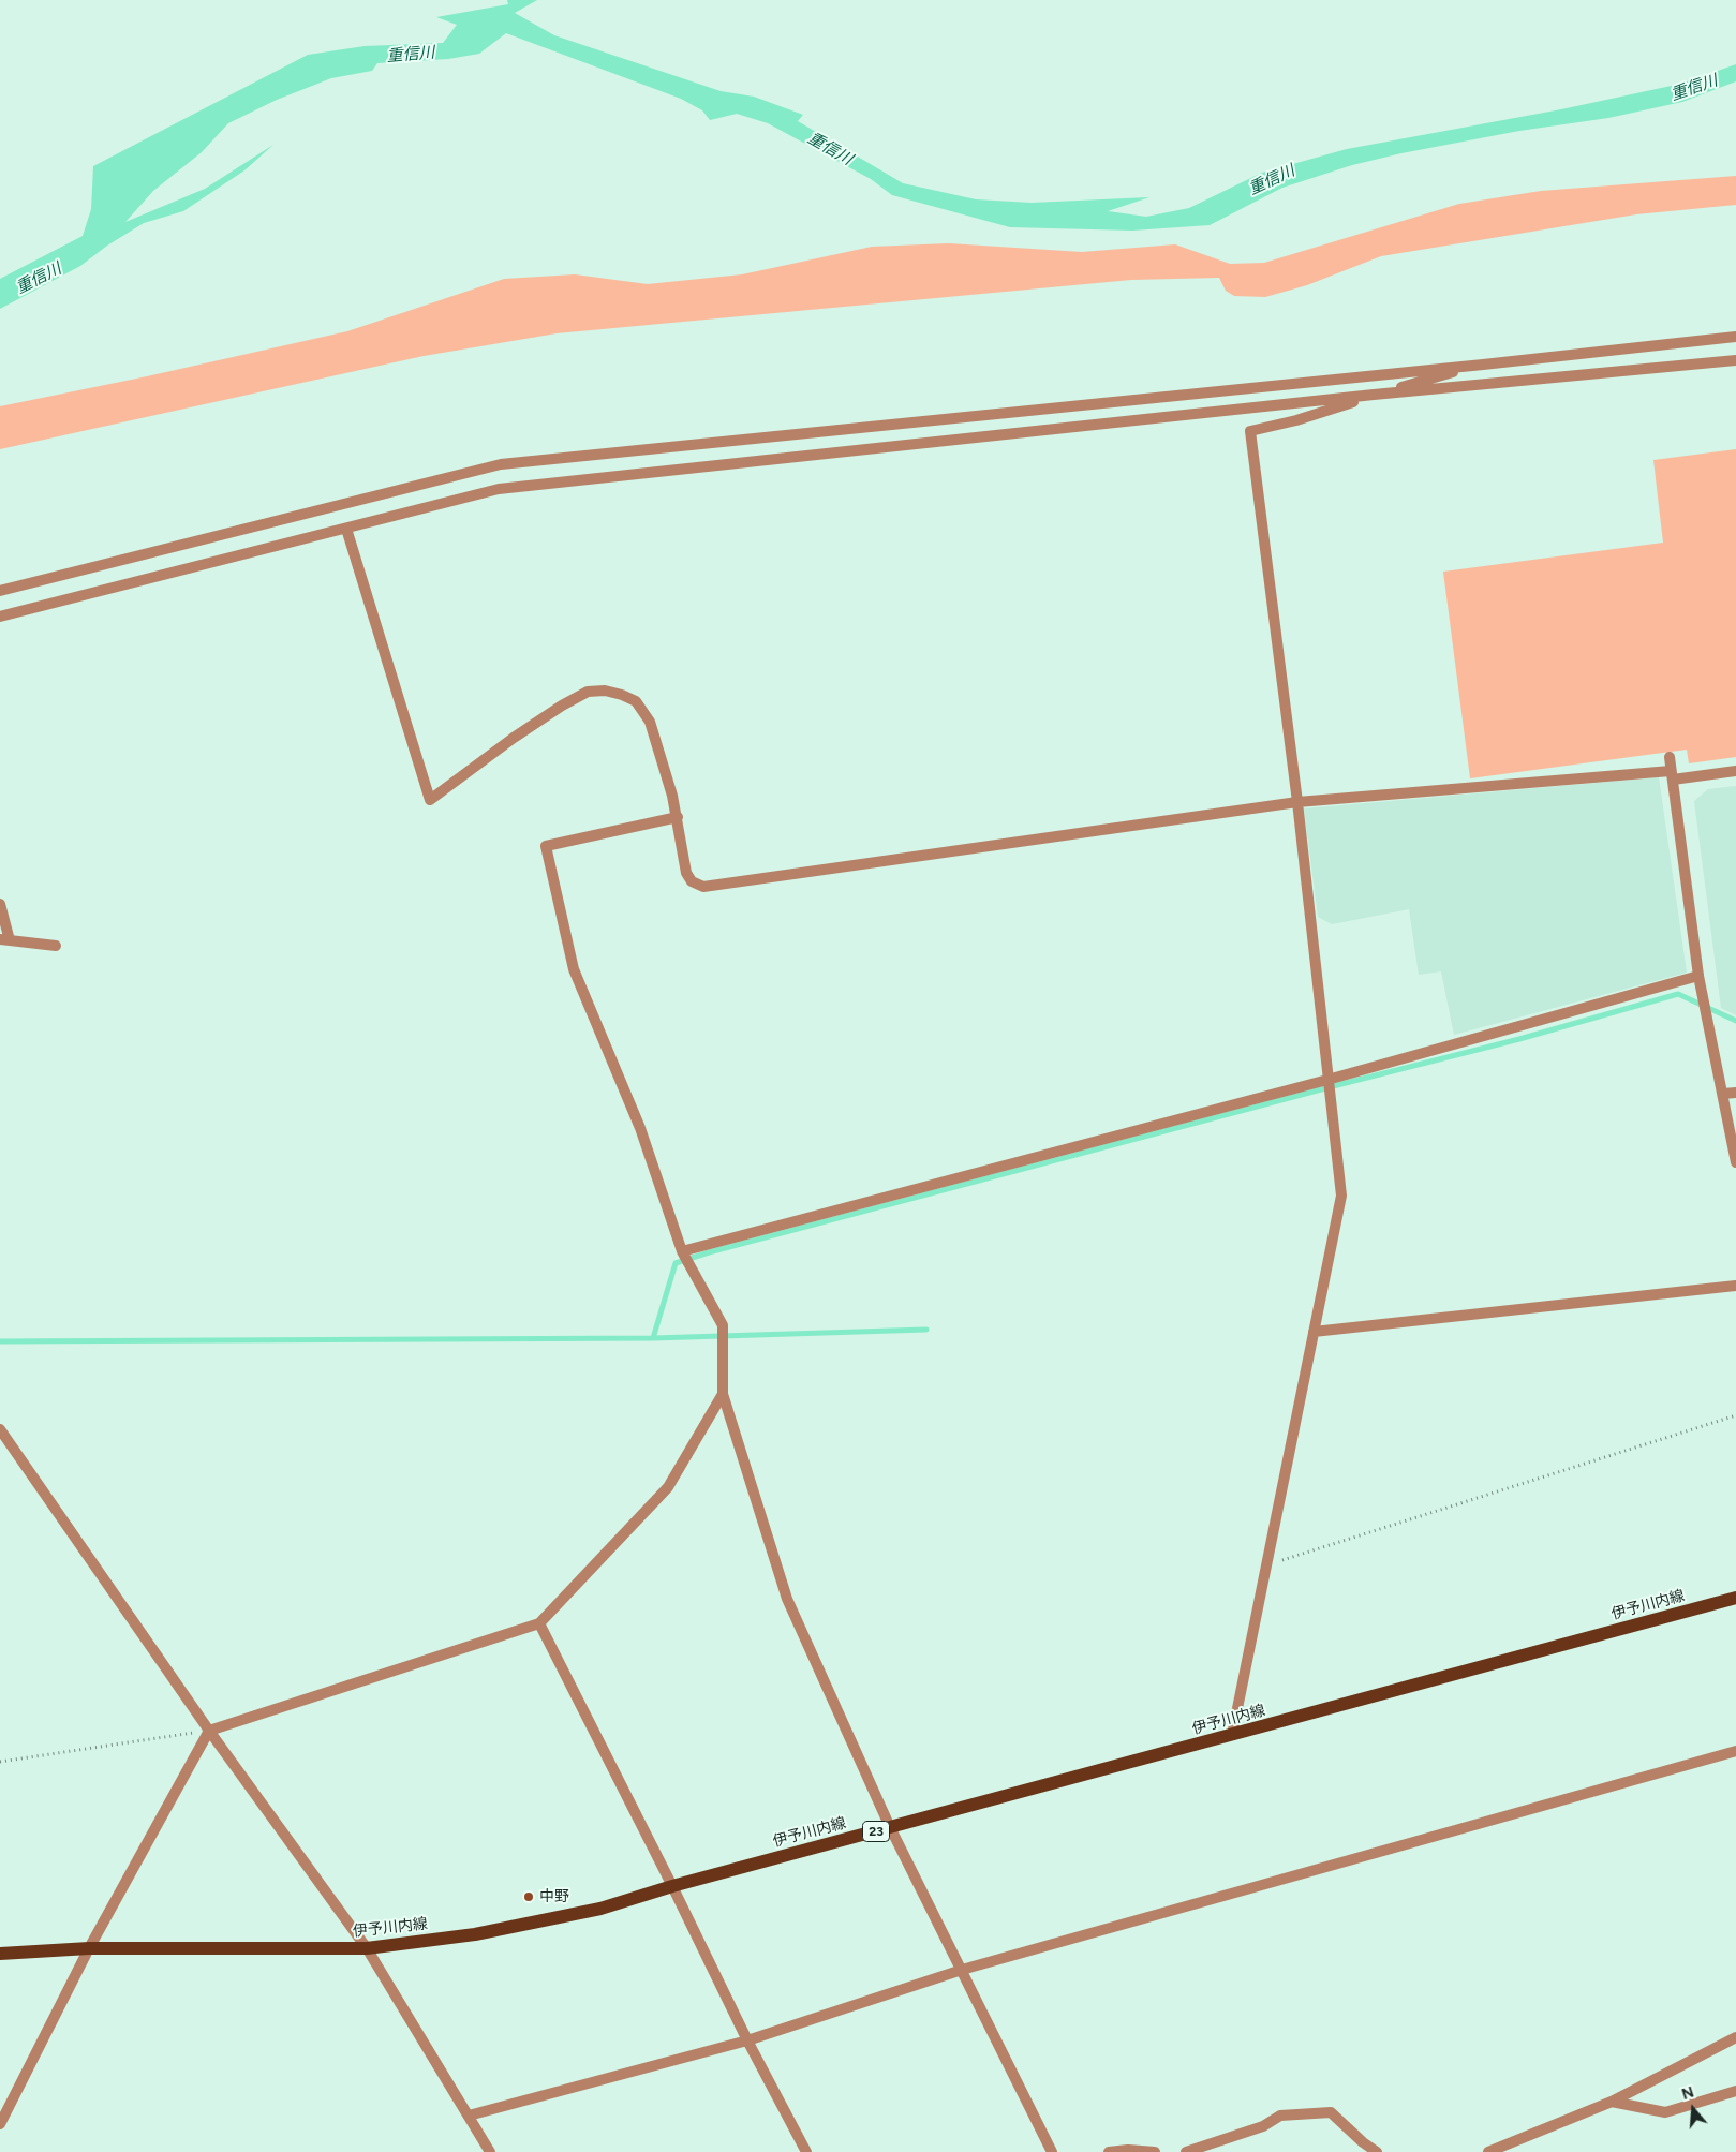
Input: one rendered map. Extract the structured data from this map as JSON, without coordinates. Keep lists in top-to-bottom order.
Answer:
{
  "streets": {
    "main road": ["伊予川内線", "23"]
  },
  "water": ["重信川"],
  "places": ["中野"],
  "north": "top"
}
